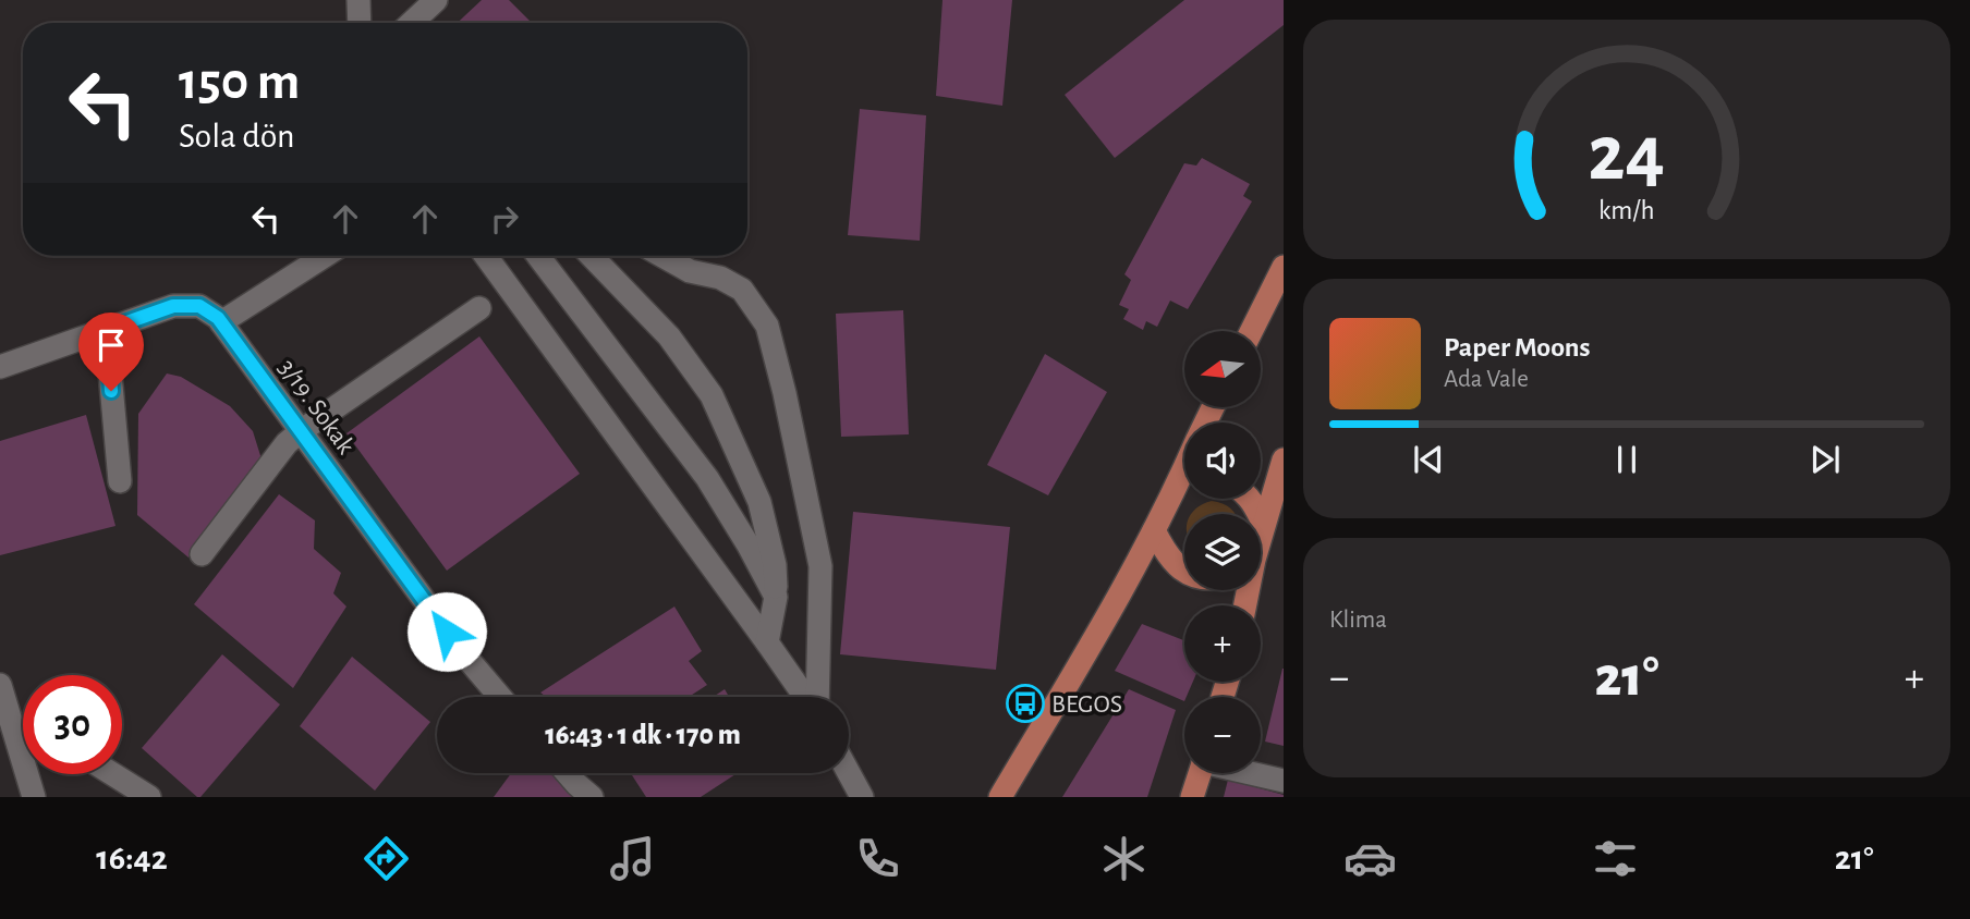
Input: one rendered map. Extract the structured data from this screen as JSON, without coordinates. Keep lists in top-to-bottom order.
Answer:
{
  "streets": {
    "street": ["3/19. Sokak"]
  },
  "places": {
    "bus stop": ["BEGOS"]
  },
  "north": "left",
  "page": {
    "turn": ["150 m", "Sola dön"],
    "song": ["Paper Moons", "Ada Vale"],
    "map_buttons": ["+", "−"],
    "tile": "Klima",
    "heat": ["−", "21°", "+"],
    "limit": "30",
    "trip": "16:43 · 1 dk · 170 m",
    "tabs": ["16:42", "21°"],
    "gauge": ["24", "km/h"]
  }
}
